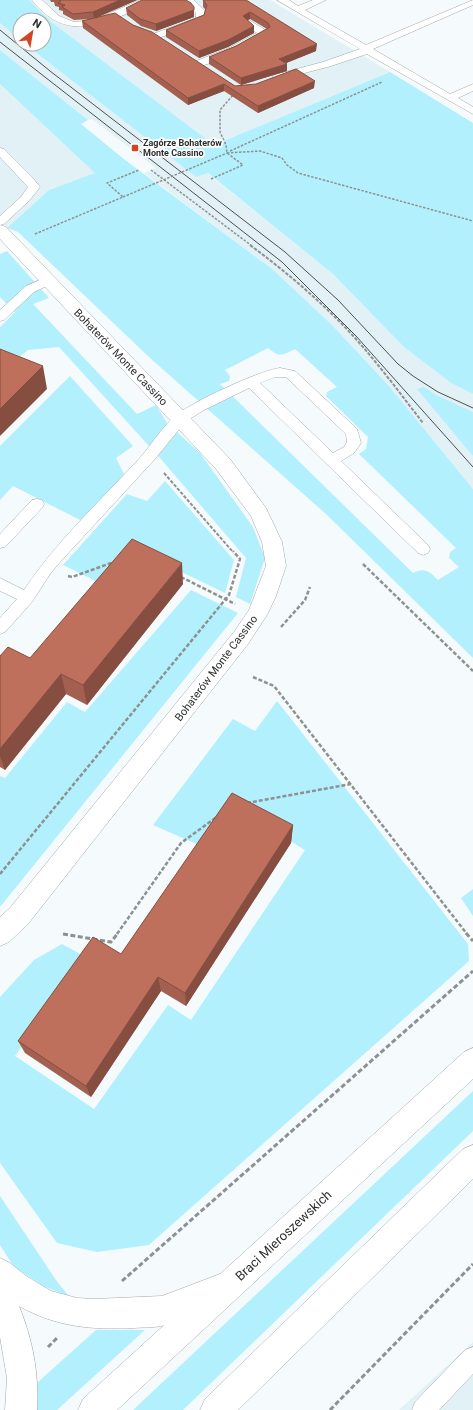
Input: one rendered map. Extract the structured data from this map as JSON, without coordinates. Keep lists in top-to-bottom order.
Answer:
{
  "streets": {
    "street": ["Bohaterów Monte Cassino", "Braci Mieroszewskich"]
  },
  "places": {
    "transit": ["Zagórze Bohaterów Monte Cassino"]
  },
  "north": "top right"
}
